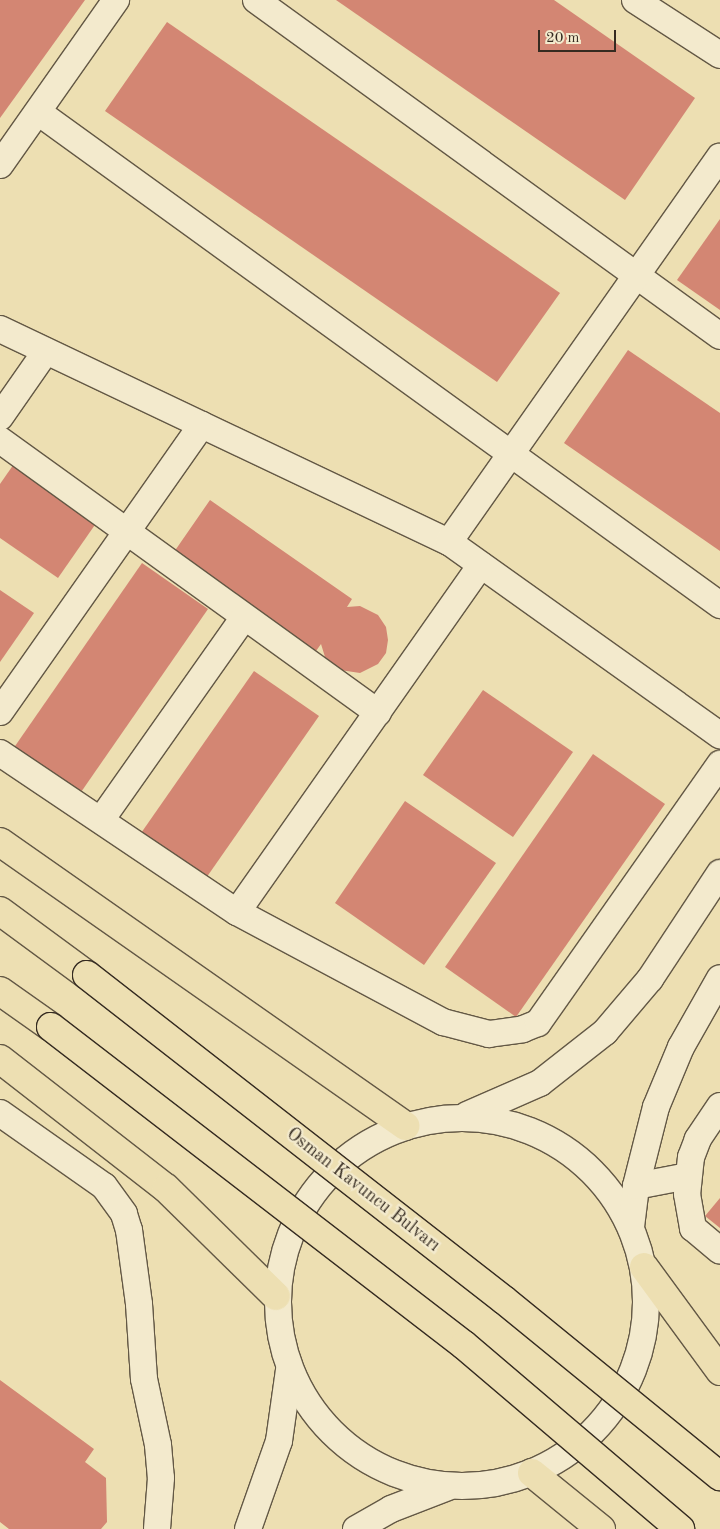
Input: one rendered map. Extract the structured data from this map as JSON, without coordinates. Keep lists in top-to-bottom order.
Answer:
{
  "streets": {
    "highway": ["Osman Kavuncu Bulvarı"]
  },
  "scale_bar": "20 m"
}
